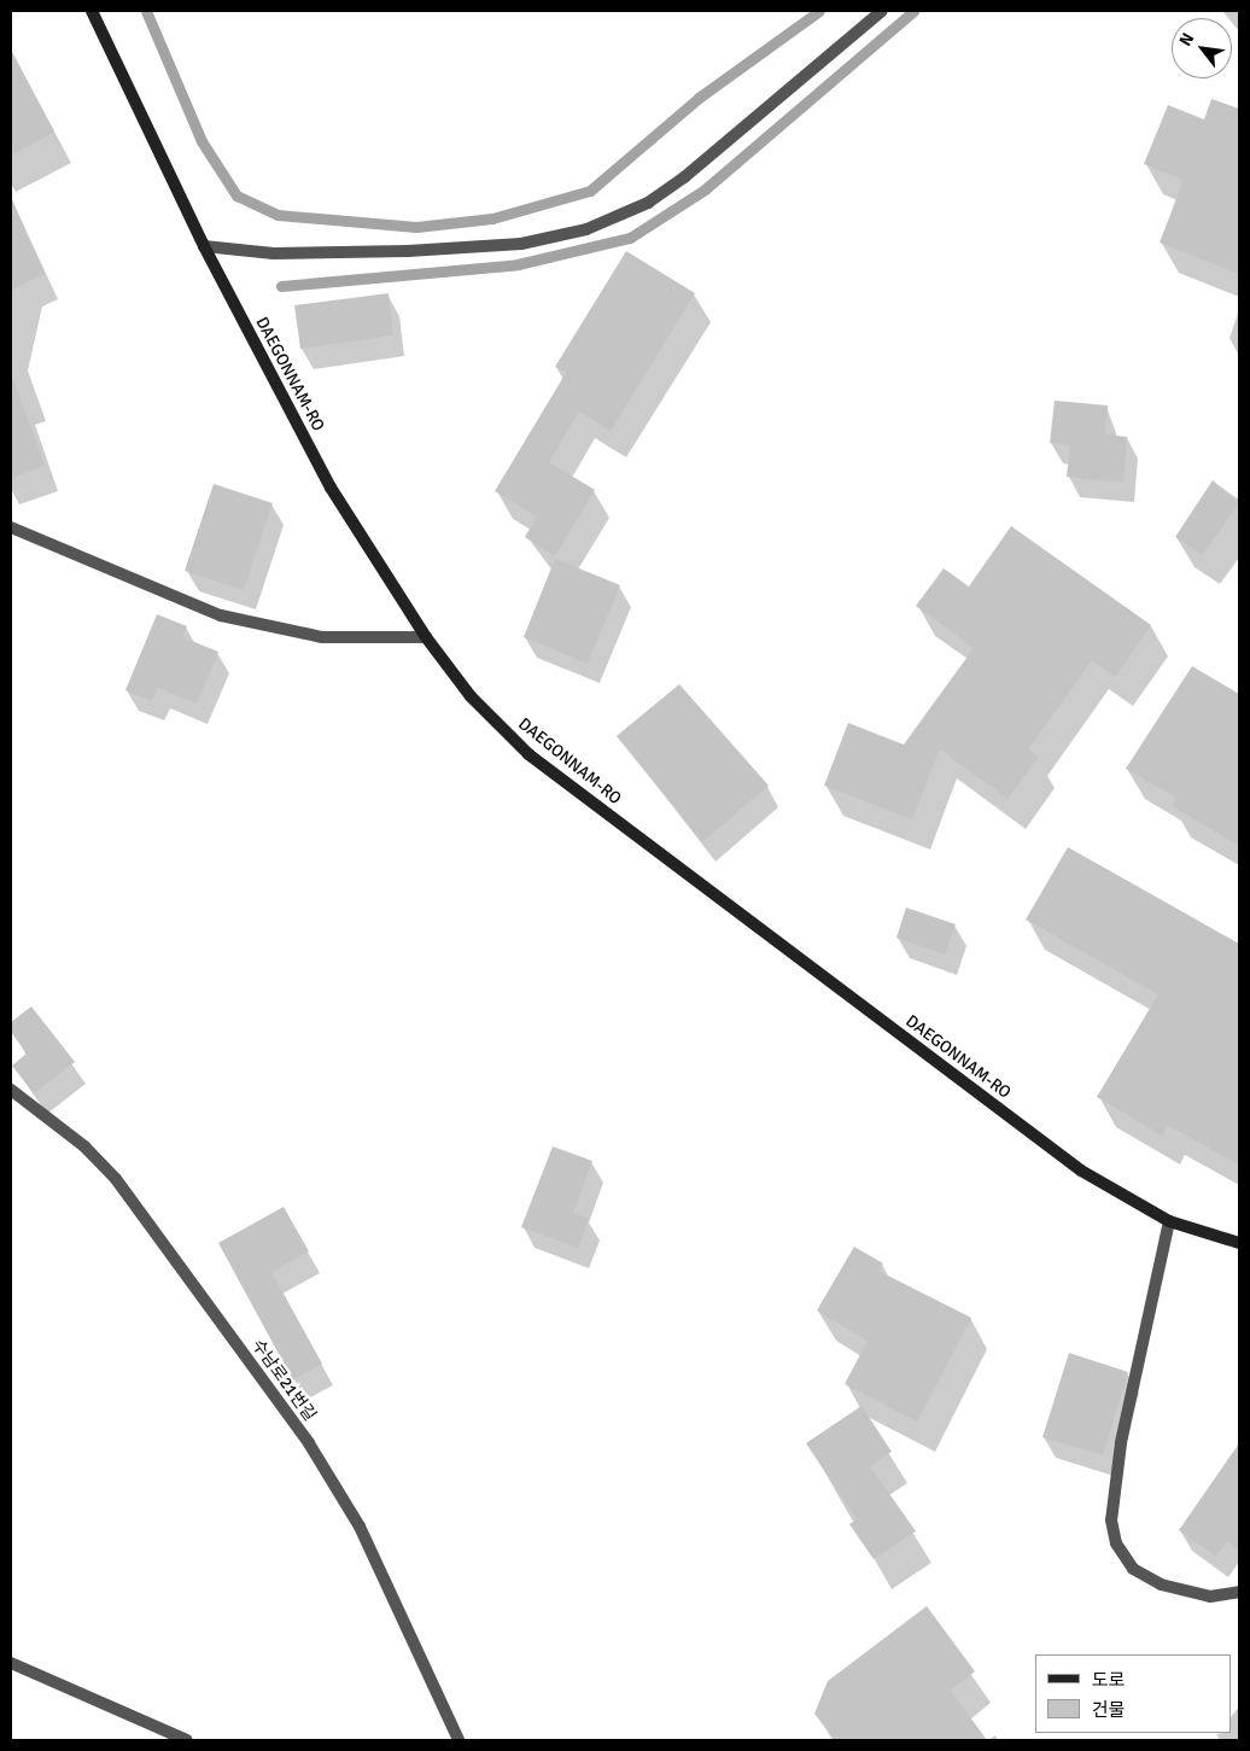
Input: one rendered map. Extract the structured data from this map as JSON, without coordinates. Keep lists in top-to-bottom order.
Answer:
{
  "streets": {
    "street": ["DAEGONNAM-RO"],
    "lane": ["수남로21번길"]
  },
  "legend": ["도로", "건물"],
  "north": "top left"
}
